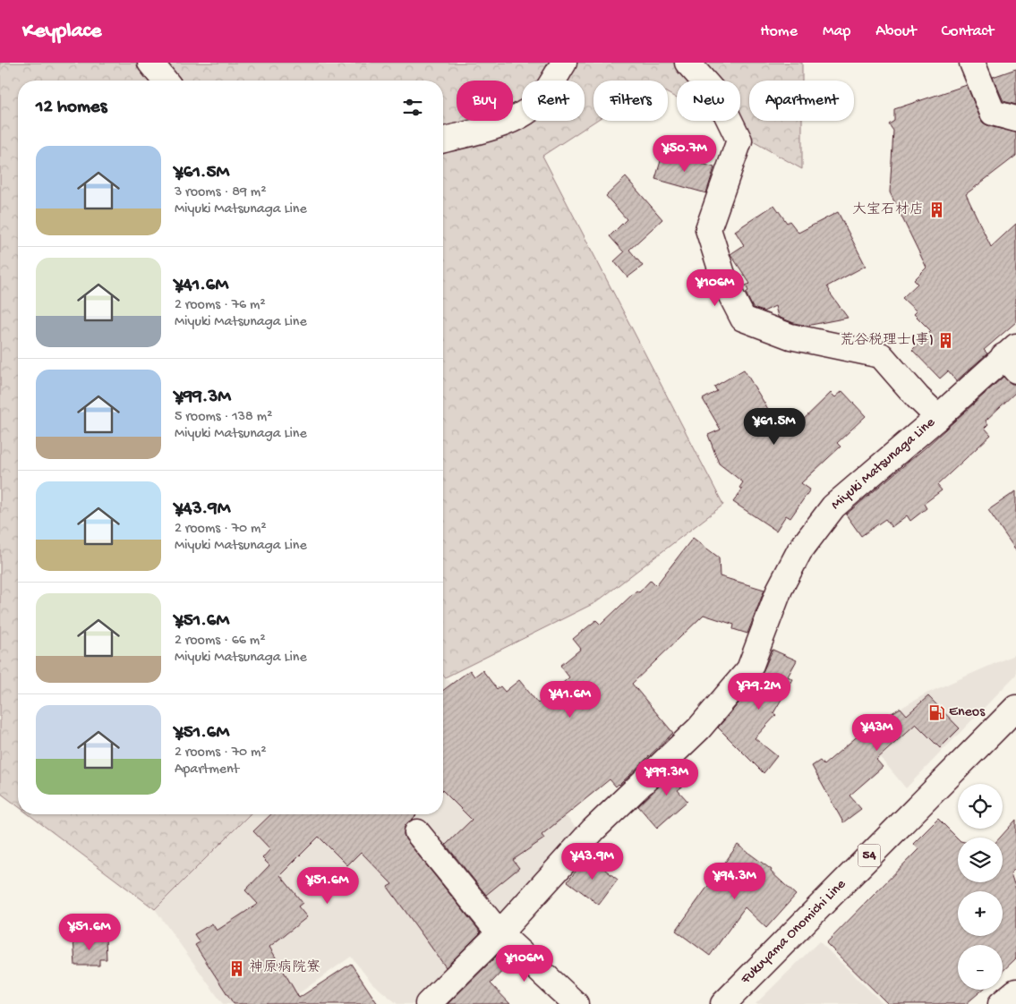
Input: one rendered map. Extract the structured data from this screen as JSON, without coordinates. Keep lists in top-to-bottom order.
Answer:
{
  "streets": {
    "main road": ["Miyuki Matsunaga Line", "54", "Fukuyama Onomichi Line"]
  },
  "places": {
    "building": ["大宝石材店", "荒谷税理士(事)", "神原病院寮"],
    "fuel station": ["Eneos"]
  },
  "page": {
    "header": "Keyplace",
    "nav": [
      "Home",
      "Map",
      "About",
      "Contact"
    ],
    "chip": [
      "Buy",
      "Rent",
      "Filters",
      "New",
      "Apartment"
    ],
    "heading": "12 homes",
    "list": [
      {
        "name": "¥61.5M",
        "note": "3 rooms · 89 m² · Miyuki Matsunaga Line"
      },
      {
        "name": "¥41.6M",
        "note": "2 rooms · 76 m² · Miyuki Matsunaga Line"
      },
      {
        "name": "¥99.3M",
        "note": "5 rooms · 138 m² · Miyuki Matsunaga Line"
      },
      {
        "name": "¥43.9M",
        "note": "2 rooms · 70 m² · Miyuki Matsunaga Line"
      },
      {
        "name": "¥51.6M",
        "note": "2 rooms · 66 m² · Miyuki Matsunaga Line"
      },
      {
        "name": "¥51.6M",
        "note": "2 rooms · 70 m² · Apartment"
      }
    ],
    "price": [
      "¥50.7M",
      "¥106M",
      "¥61.5M",
      "¥79.2M",
      "¥41.6M",
      "¥43M",
      "¥99.3M",
      "¥43.9M",
      "¥94.3M",
      "¥51.6M",
      "¥51.6M",
      "¥106M"
    ],
    "map_buttons": ["+", "−"]
  }
}
